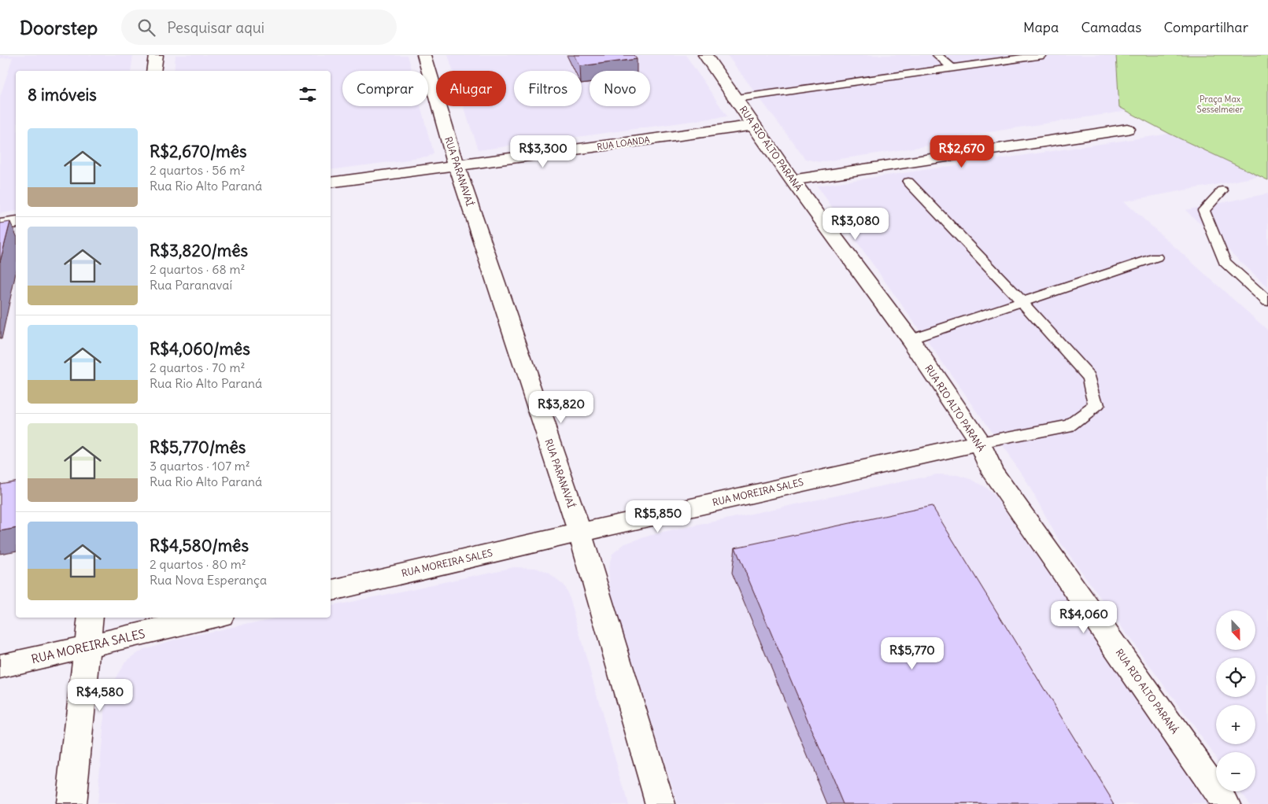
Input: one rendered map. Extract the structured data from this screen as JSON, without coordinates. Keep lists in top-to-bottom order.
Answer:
{
  "streets": {
    "street": [
      "RUA LOANDA",
      "RUA RIO ALTO PARANÁ",
      "RUA PARANAVAÍ",
      "RUA MOREIRA SALES"
    ]
  },
  "crossings": [
    ["RUA LOANDA", "RUA RIO ALTO PARANÁ"],
    ["RUA LOANDA", "RUA PARANAVAÍ"],
    ["RUA RIO ALTO PARANÁ", "RUA MOREIRA SALES"],
    ["RUA PARANAVAÍ", "RUA MOREIRA SALES"]
  ],
  "parks": ["Praça Max Sesselmeier"],
  "north": "bottom",
  "page": {
    "header": "Doorstep",
    "search": "Pesquisar aqui",
    "nav": ["Mapa", "Camadas", "Compartilhar"],
    "chip": [
      "Comprar",
      "Alugar",
      "Filtros",
      "Novo"
    ],
    "heading": "8 imóveis",
    "list": [
      {
        "name": "R$2,670/mês",
        "note": "2 quartos · 56 m² · Rua Rio Alto Paraná"
      },
      {
        "name": "R$3,820/mês",
        "note": "2 quartos · 68 m² · Rua Paranavaí"
      },
      {
        "name": "R$4,060/mês",
        "note": "2 quartos · 70 m² · Rua Rio Alto Paraná"
      },
      {
        "name": "R$5,770/mês",
        "note": "3 quartos · 107 m² · Rua Rio Alto Paraná"
      },
      {
        "name": "R$4,580/mês",
        "note": "2 quartos · 80 m² · Rua Nova Esperança"
      }
    ],
    "price": [
      "R$3,300",
      "R$2,670",
      "R$3,080",
      "R$3,820",
      "R$5,850",
      "R$4,060",
      "R$5,770",
      "R$4,580"
    ],
    "map_buttons": ["+", "−"]
  }
}
